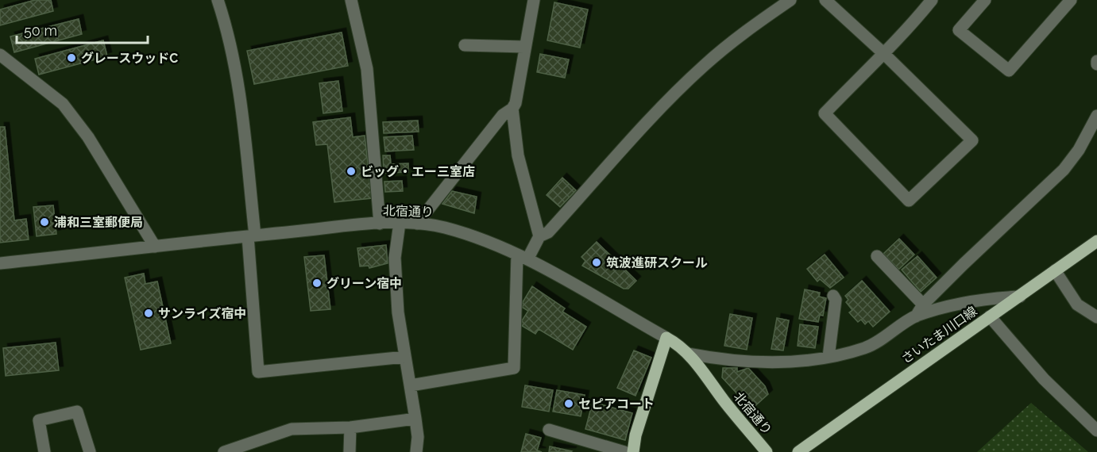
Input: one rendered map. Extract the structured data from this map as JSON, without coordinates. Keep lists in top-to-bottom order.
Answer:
{
  "streets": {
    "main road": ["北宿通り", "さいたま川口線"]
  },
  "places": [
    "グレースウッドC",
    "ビッグ・エー三室店",
    "浦和三室郵便局",
    "筑波進研スクール",
    "グリーン宿中",
    "サンライズ宿中",
    "セピアコート"
  ],
  "scale_bar": "50 m"
}
